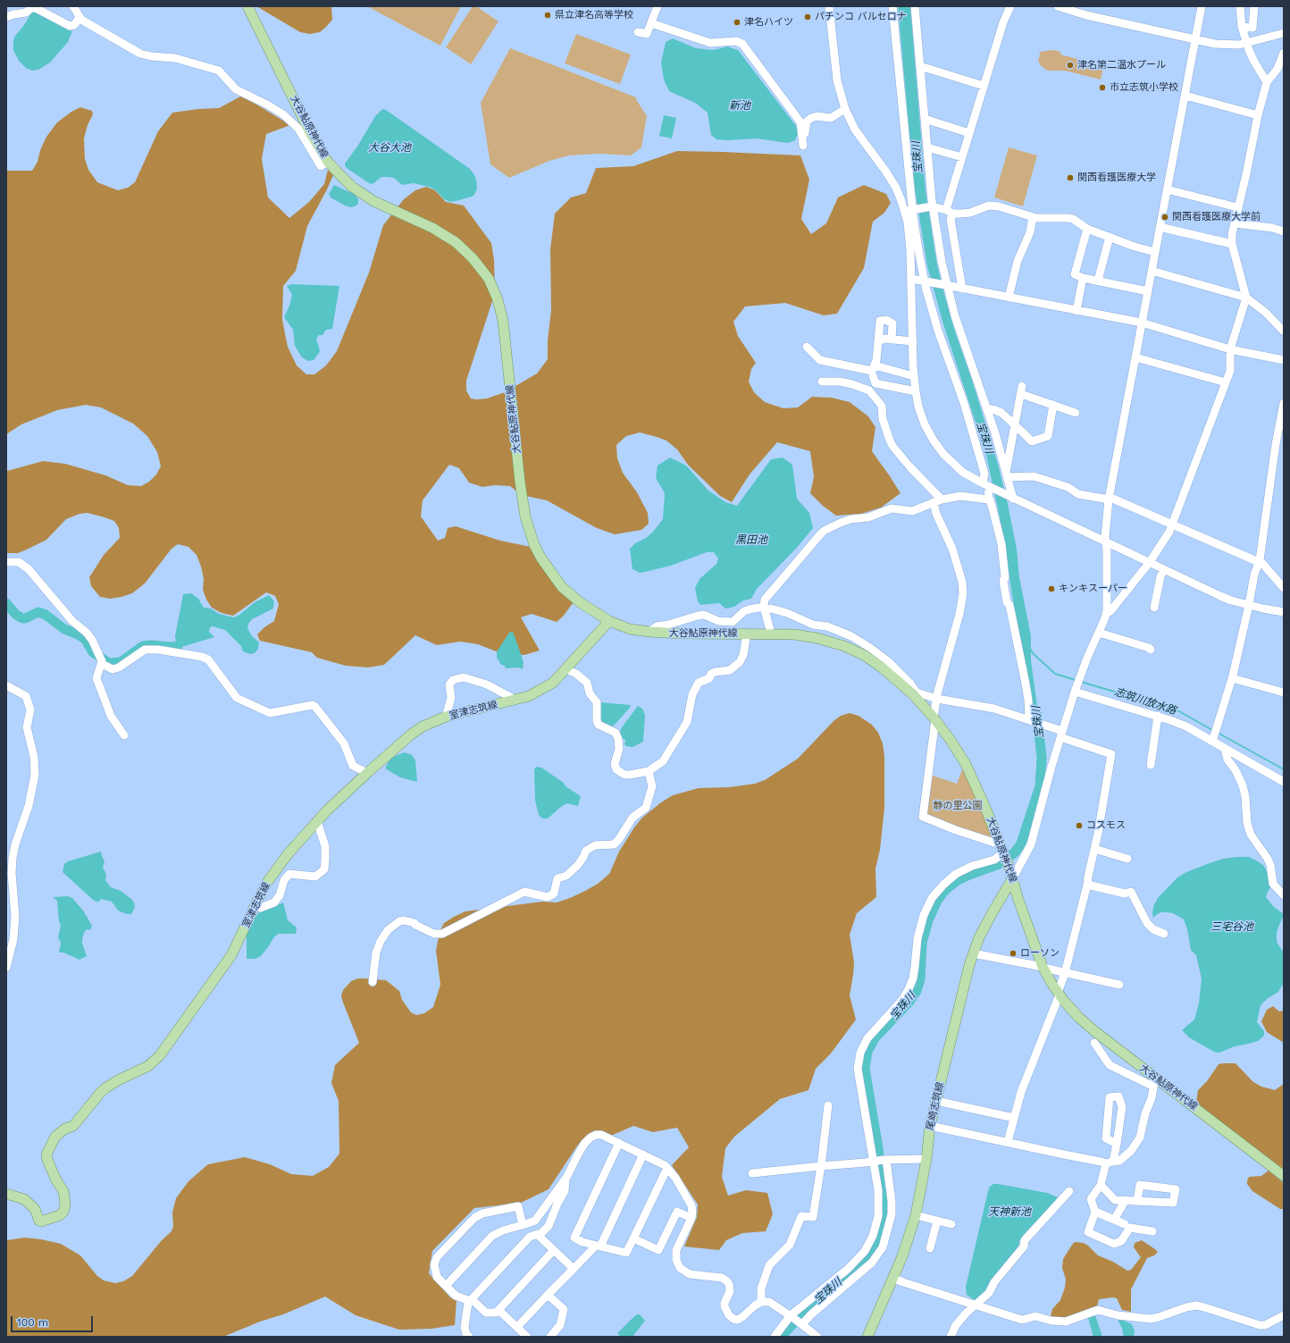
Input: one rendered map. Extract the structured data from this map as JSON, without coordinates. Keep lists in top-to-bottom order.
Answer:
{
  "streets": {
    "main road": ["大谷鮎原神代線", "室津志筑線", "尾崎志筑線"]
  },
  "crossings": [
    ["大谷鮎原神代線", "室津志筑線"],
    ["大谷鮎原神代線", "尾崎志筑線"]
  ],
  "water": [
    "新池",
    "大谷大池",
    "宝珠川",
    "黒田池",
    "志筑川放水路",
    "三宅谷池",
    "天神新池"
  ],
  "parks": ["静の里公園"],
  "places": [
    "県立津名高等学校",
    "パチンコ バルセロナ",
    "津名ハイツ",
    "津名第二温水プール",
    "市立志筑小学校",
    "関西看護医療大学",
    "関西看護医療大学前",
    "キンキスーパー",
    "コスモス",
    "ローソン"
  ],
  "scale_bar": "100 m"
}
